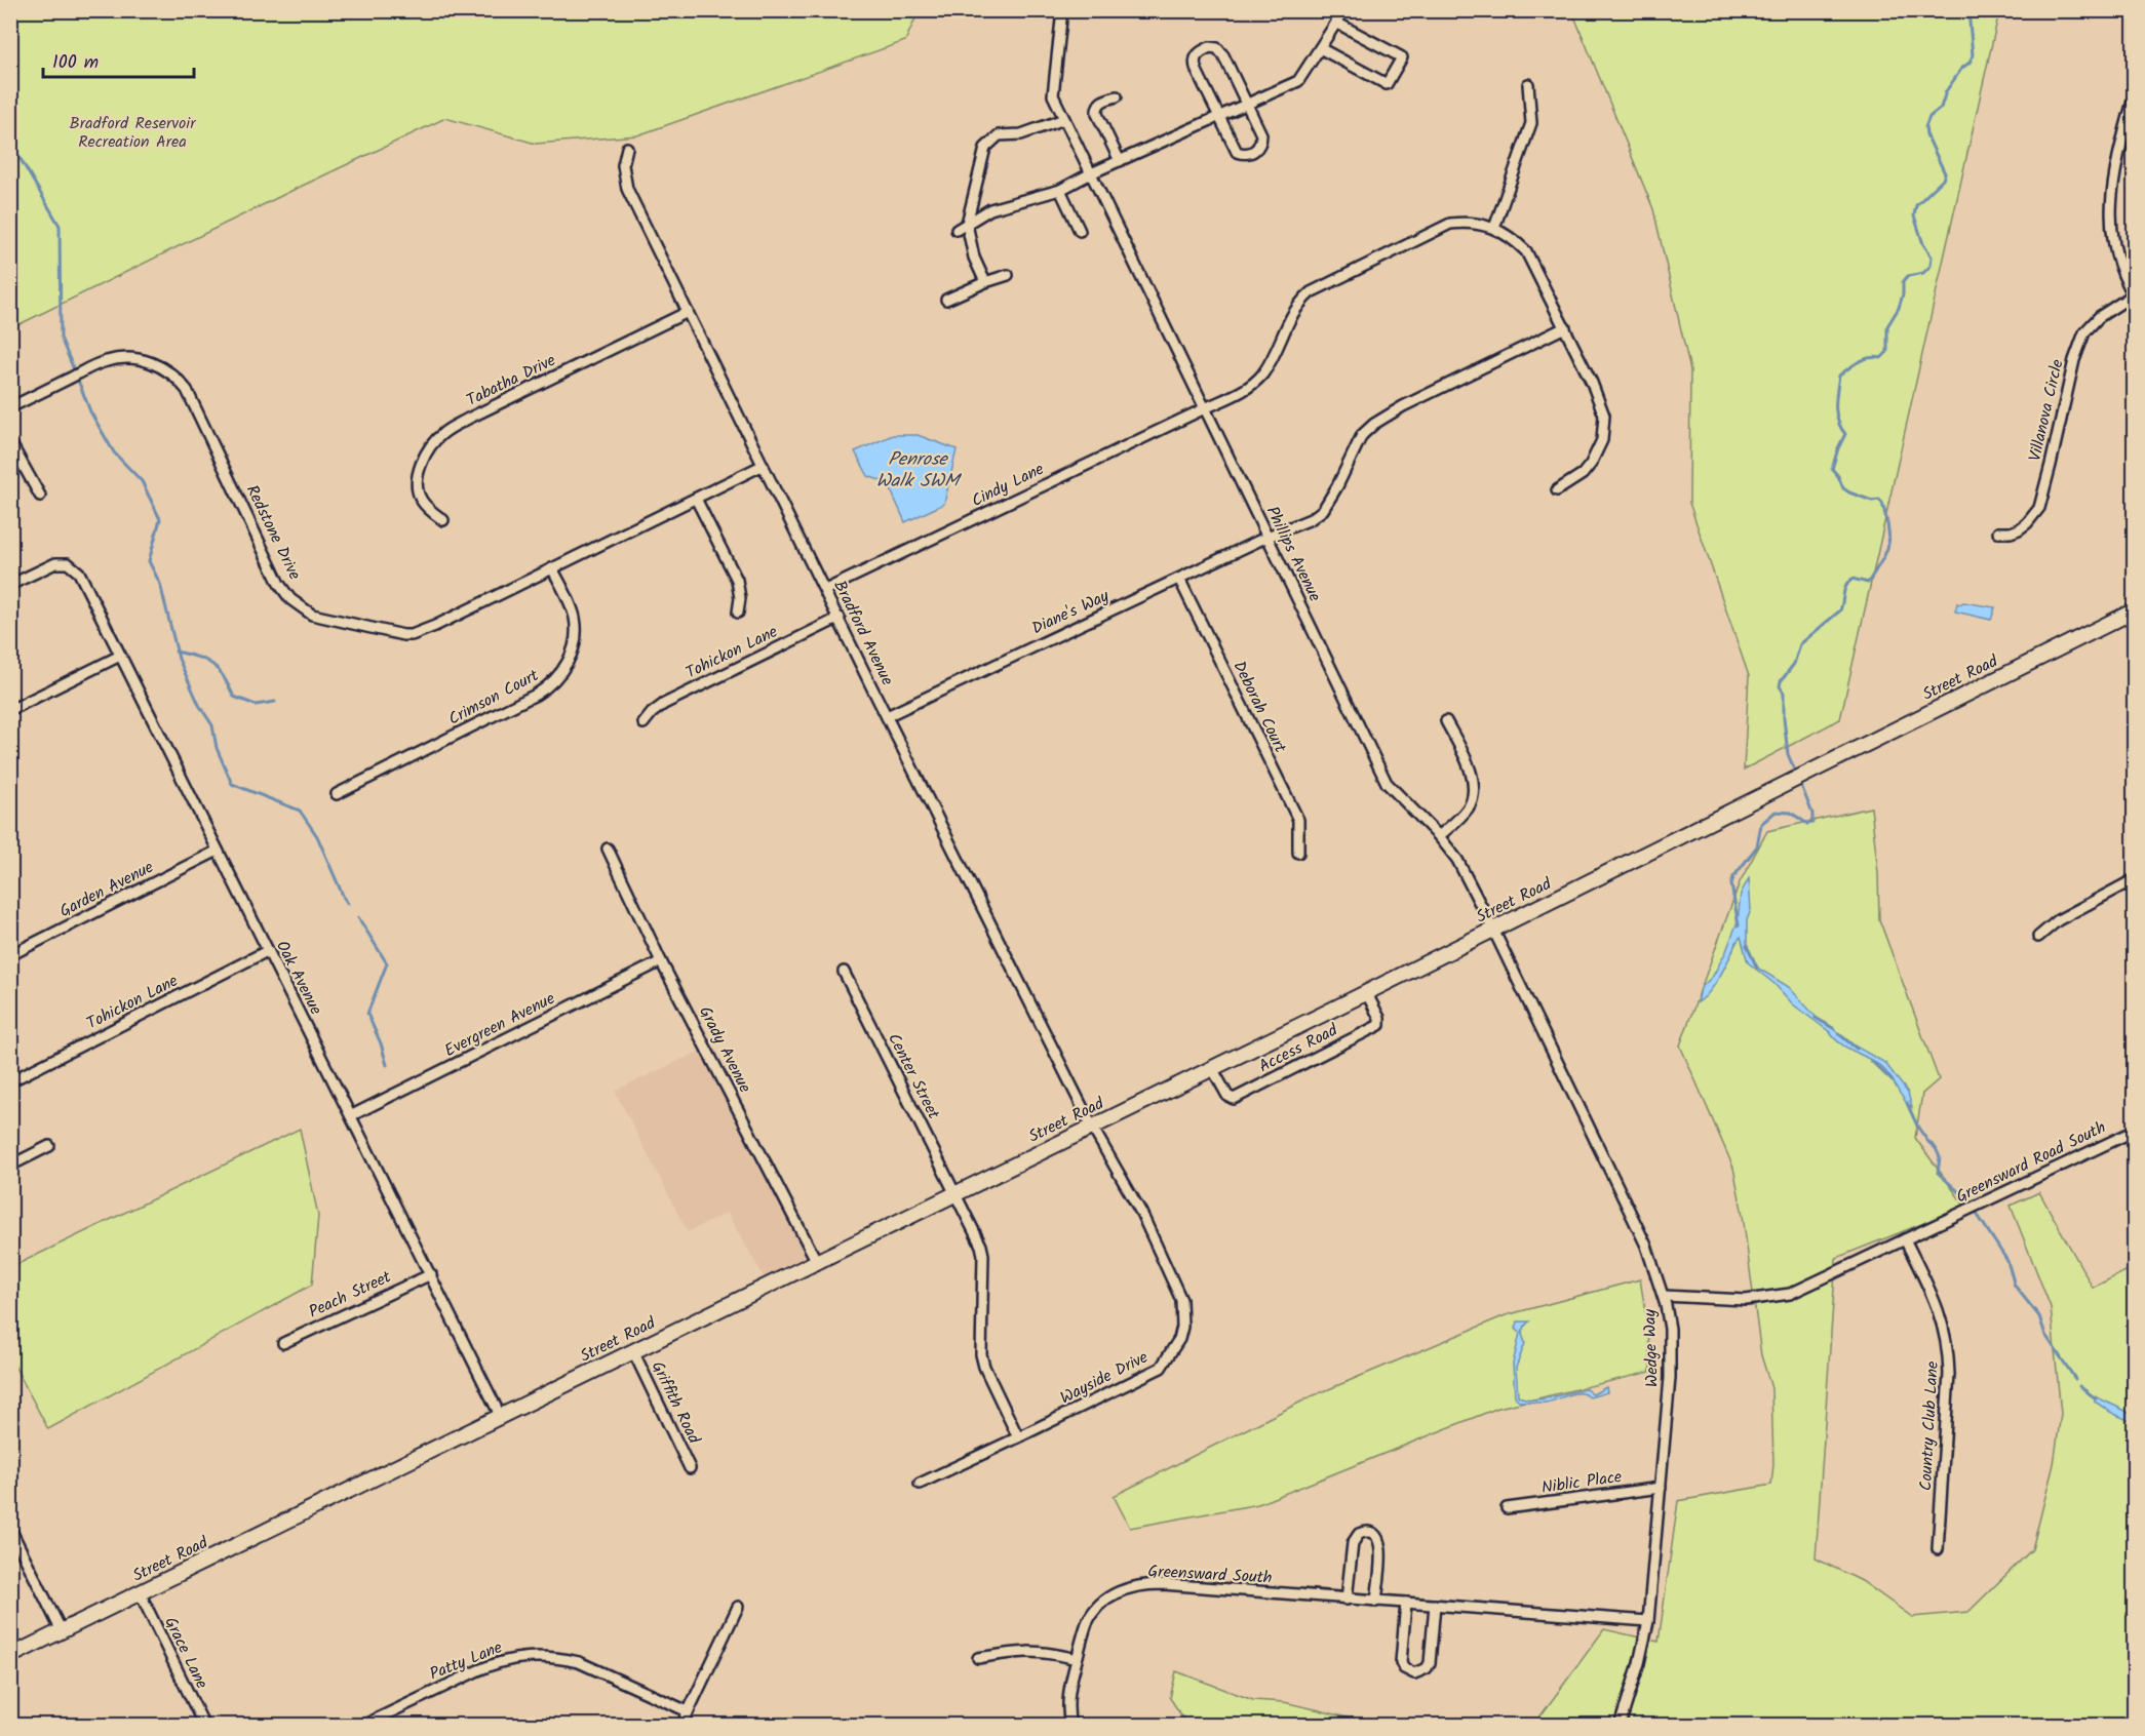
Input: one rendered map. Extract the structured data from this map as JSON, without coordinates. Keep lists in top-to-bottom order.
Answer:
{
  "streets": {
    "main road": ["Street Road"],
    "street": [
      "Tabatha Drive",
      "Villanova Circle",
      "Cindy Lane",
      "Redstone Drive",
      "Phillips Avenue",
      "Diane's Way",
      "Bradford Avenue",
      "Tohickon Lane",
      "Crimson Court",
      "Deborah Court",
      "Garden Avenue",
      "Oak Avenue",
      "Evergreen Avenue",
      "Access Road",
      "Grady Avenue",
      "Center Street",
      "Greensward Road South",
      "Peach Street",
      "Wedge Way",
      "Wayside Drive",
      "Griffith Road",
      "Country Club Lane",
      "Niblic Place",
      "Greensward South",
      "Grace Lane",
      "Patty Lane"
    ]
  },
  "crossings": [
    ["Tabatha Drive", "Bradford Avenue"],
    ["Cindy Lane", "Phillips Avenue"],
    ["Cindy Lane", "Bradford Avenue"],
    ["Redstone Drive", "Bradford Avenue"],
    ["Redstone Drive", "Crimson Court"],
    ["Phillips Avenue", "Diane's Way"],
    ["Phillips Avenue", "Street Road"],
    ["Phillips Avenue", "Wedge Way"],
    ["Diane's Way", "Bradford Avenue"],
    ["Diane's Way", "Deborah Court"],
    ["Bradford Avenue", "Tohickon Lane"],
    ["Bradford Avenue", "Street Road"],
    ["Bradford Avenue", "Wayside Drive"],
    ["Tohickon Lane", "Oak Avenue"],
    ["Street Road", "Oak Avenue"],
    ["Street Road", "Access Road"],
    ["Street Road", "Grady Avenue"],
    ["Street Road", "Center Street"],
    ["Street Road", "Wedge Way"],
    ["Street Road", "Wayside Drive"],
    ["Street Road", "Griffith Road"],
    ["Street Road", "Grace Lane"],
    ["Garden Avenue", "Oak Avenue"],
    ["Oak Avenue", "Evergreen Avenue"],
    ["Oak Avenue", "Peach Street"],
    ["Evergreen Avenue", "Grady Avenue"],
    ["Center Street", "Wayside Drive"],
    ["Greensward Road South", "Wedge Way"],
    ["Greensward Road South", "Country Club Lane"],
    ["Wedge Way", "Niblic Place"]
  ],
  "water": ["Penrose Walk SWM"],
  "parks": ["Bradford Reservoir Recreation Area"],
  "scale_bar": "100 m"
}
